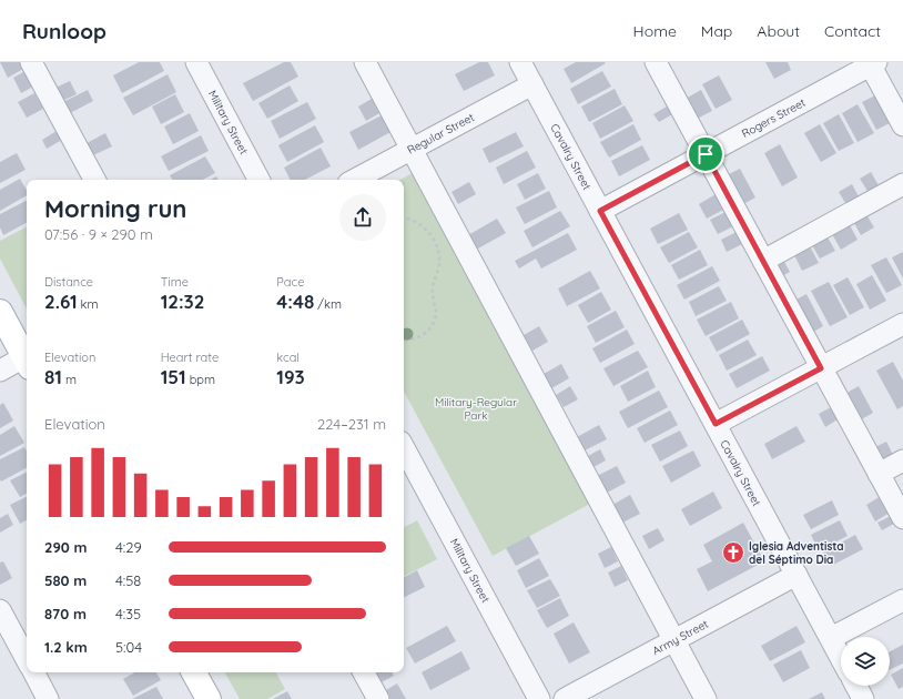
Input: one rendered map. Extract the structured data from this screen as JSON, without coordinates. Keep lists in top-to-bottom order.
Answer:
{
  "streets": {
    "street": [
      "Rogers Street",
      "Military Street",
      "Regular Street",
      "Cavalry Street",
      "Army Street"
    ]
  },
  "crossings": [
    ["Rogers Street", "Cavalry Street"],
    ["Regular Street", "Cavalry Street"],
    ["Cavalry Street", "Army Street"]
  ],
  "parks": ["Military-Regular Park"],
  "places": {
    "church": ["Iglesia Adventista del Séptimo Dia"]
  },
  "page": {
    "header": "Runloop",
    "nav": [
      "Home",
      "Map",
      "About",
      "Contact"
    ],
    "heading": ["Morning run", "07:56 · 9 × 290 m"],
    "stats": [
      ["Distance", "2.61 km"],
      ["Time", "12:32"],
      ["Pace", "4:48 /km"],
      ["Elevation", "81 m"],
      ["Heart rate", "151 bpm"],
      ["kcal", "193"]
    ],
    "chart": ["Elevation", "224–231 m"],
    "list": [
      {
        "name": "290 m",
        "note": "4:29"
      },
      {
        "name": "580 m",
        "note": "4:58"
      },
      {
        "name": "870 m",
        "note": "4:35"
      },
      {
        "name": "1.2 km",
        "note": "5:04"
      }
    ]
  }
}
